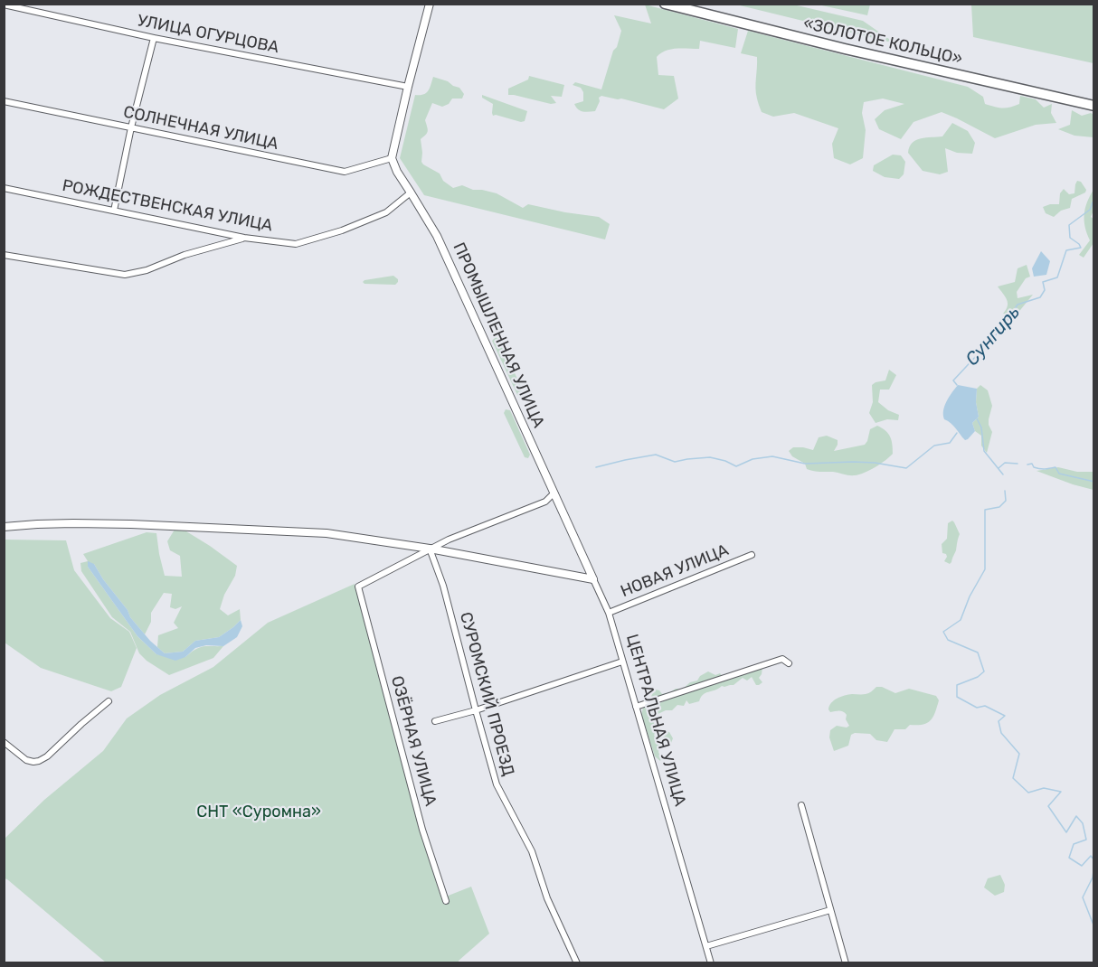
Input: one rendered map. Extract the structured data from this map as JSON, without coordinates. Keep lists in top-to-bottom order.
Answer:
{
  "streets": {
    "highway": ["«ЗОЛОТОЕ КОЛЬЦО»"],
    "street": [
      "УЛИЦА ОГУРЦОВА",
      "СОЛНЕЧНАЯ УЛИЦА",
      "РОЖДЕСТВЕНСКАЯ УЛИЦА",
      "ПРОМЫШЛЕННАЯ УЛИЦА",
      "НОВАЯ УЛИЦА",
      "СУРОМСКИЙ ПРОЕЗД",
      "ЦЕНТРАЛЬНАЯ УЛИЦА",
      "ОЗЁРНАЯ УЛИЦА"
    ]
  },
  "crossings": [
    ["СОЛНЕЧНАЯ УЛИЦА", "ПРОМЫШЛЕННАЯ УЛИЦА"],
    ["РОЖДЕСТВЕНСКАЯ УЛИЦА", "ПРОМЫШЛЕННАЯ УЛИЦА"],
    ["ПРОМЫШЛЕННАЯ УЛИЦА", "ЦЕНТРАЛЬНАЯ УЛИЦА"],
    ["НОВАЯ УЛИЦА", "ЦЕНТРАЛЬНАЯ УЛИЦА"],
    ["СУРОМСКИЙ ПРОЕЗД", "ОЗЁРНАЯ УЛИЦА"]
  ],
  "water": ["Сунгирь"],
  "parks": ["СНТ «Суромна»"]
}
